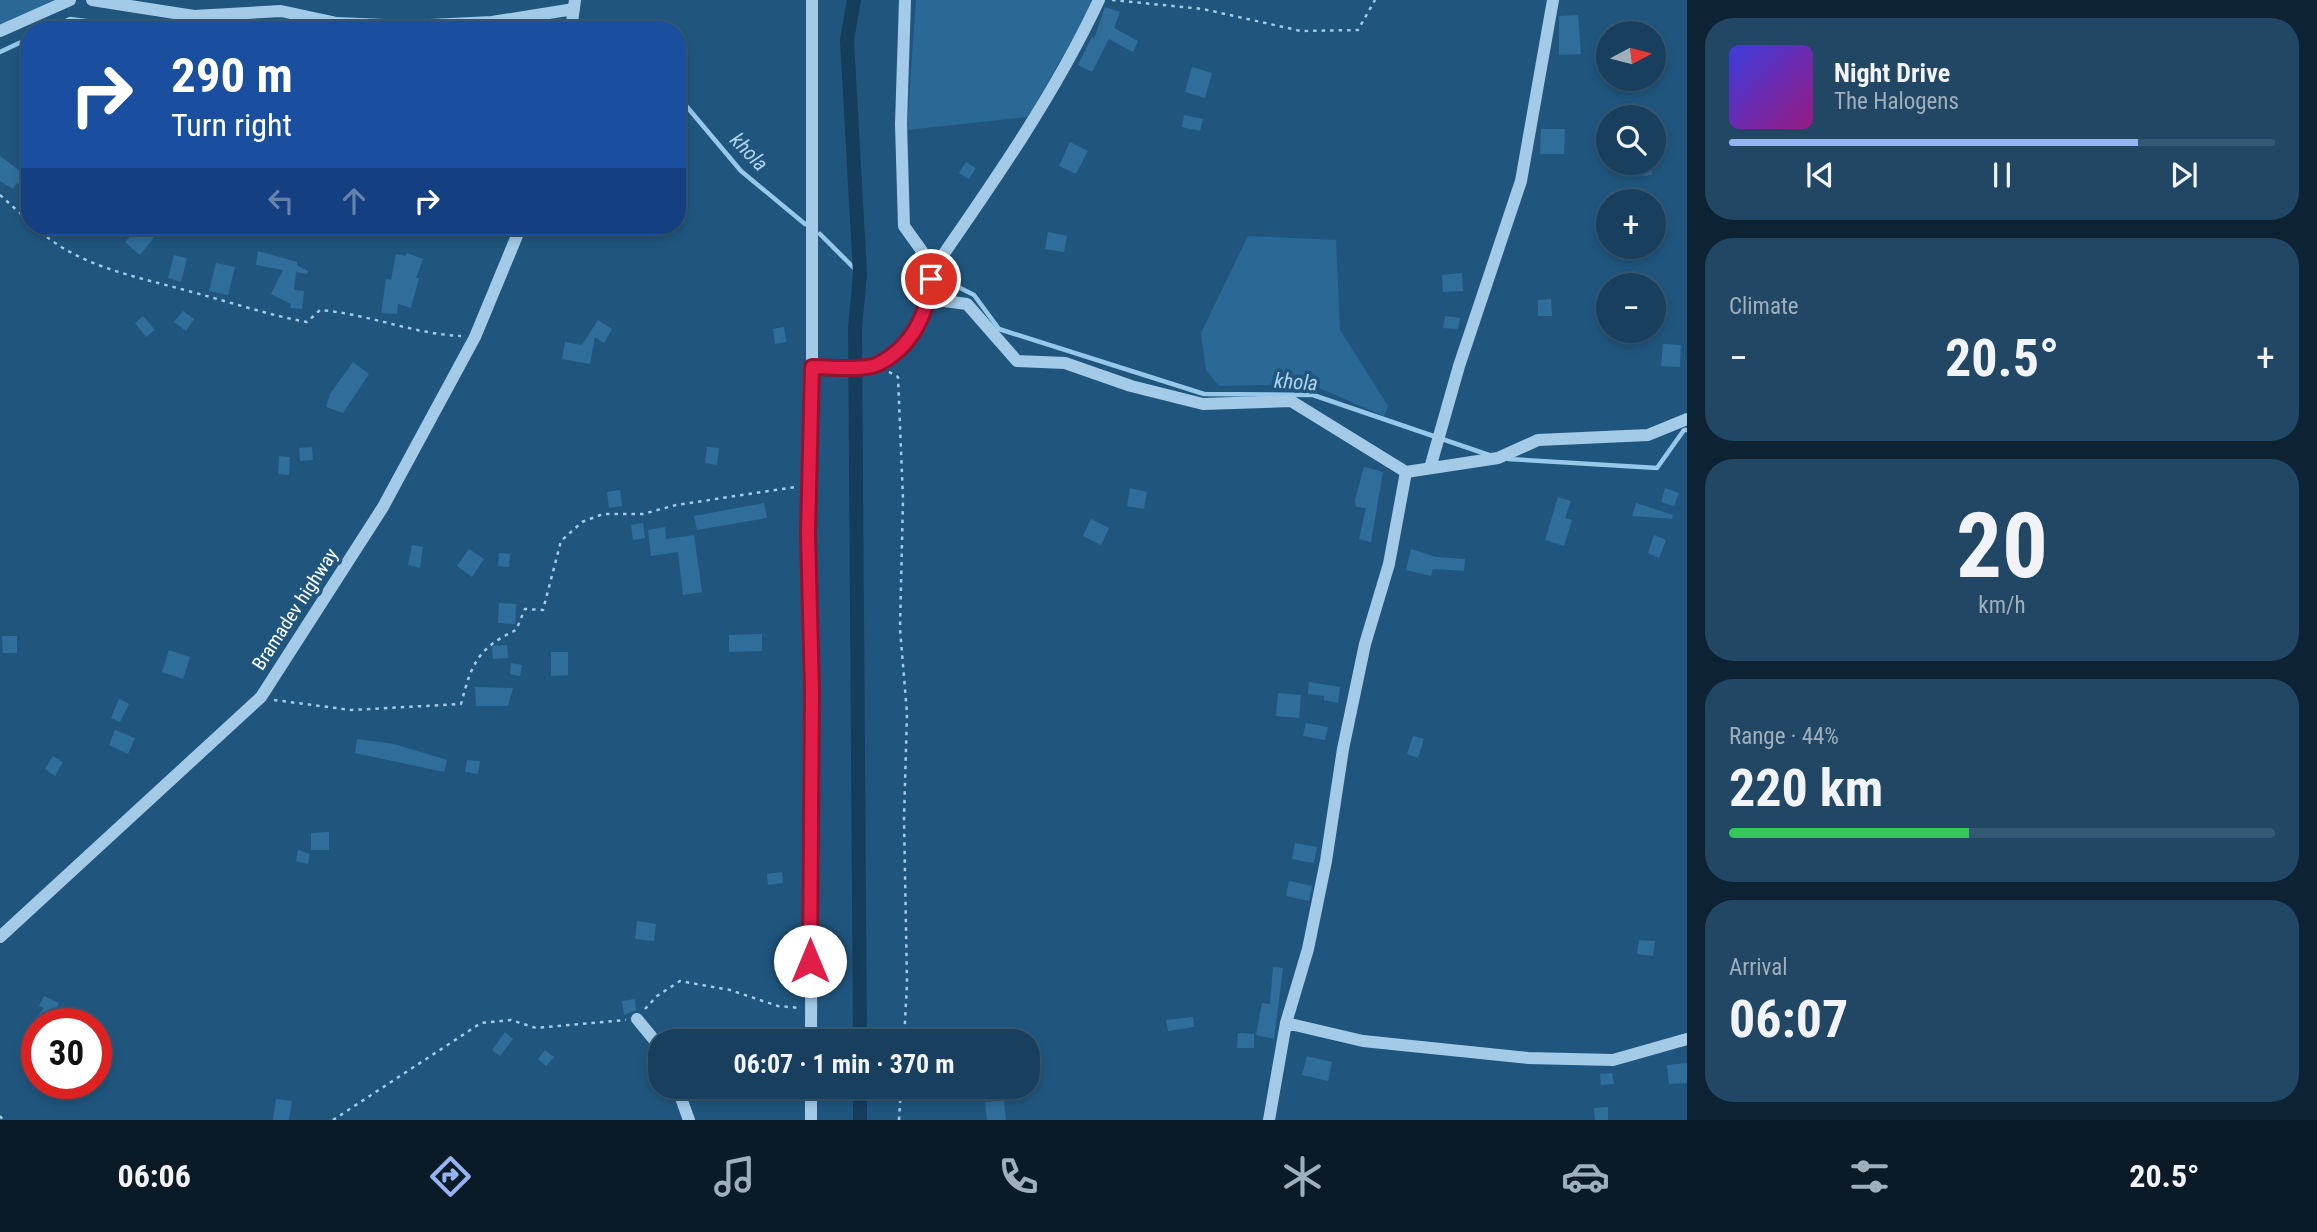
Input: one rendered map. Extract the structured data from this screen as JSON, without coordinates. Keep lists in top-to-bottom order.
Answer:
{
  "streets": {
    "street": ["Bramadev highway"]
  },
  "water": ["khola"],
  "north": "right",
  "page": {
    "map_buttons": ["+", "−"],
    "turn": ["290 m", "Turn right"],
    "song": ["Night Drive", "The Halogens"],
    "tile": [
      "Climate",
      ["20", "km/h"],
      ["Range · 44%", "220 km"],
      ["Arrival", "06:07"]
    ],
    "heat": ["−", "20.5°", "+"],
    "limit": "30",
    "trip": "06:07 · 1 min · 370 m",
    "tabs": ["06:06", "20.5°"]
  }
}
